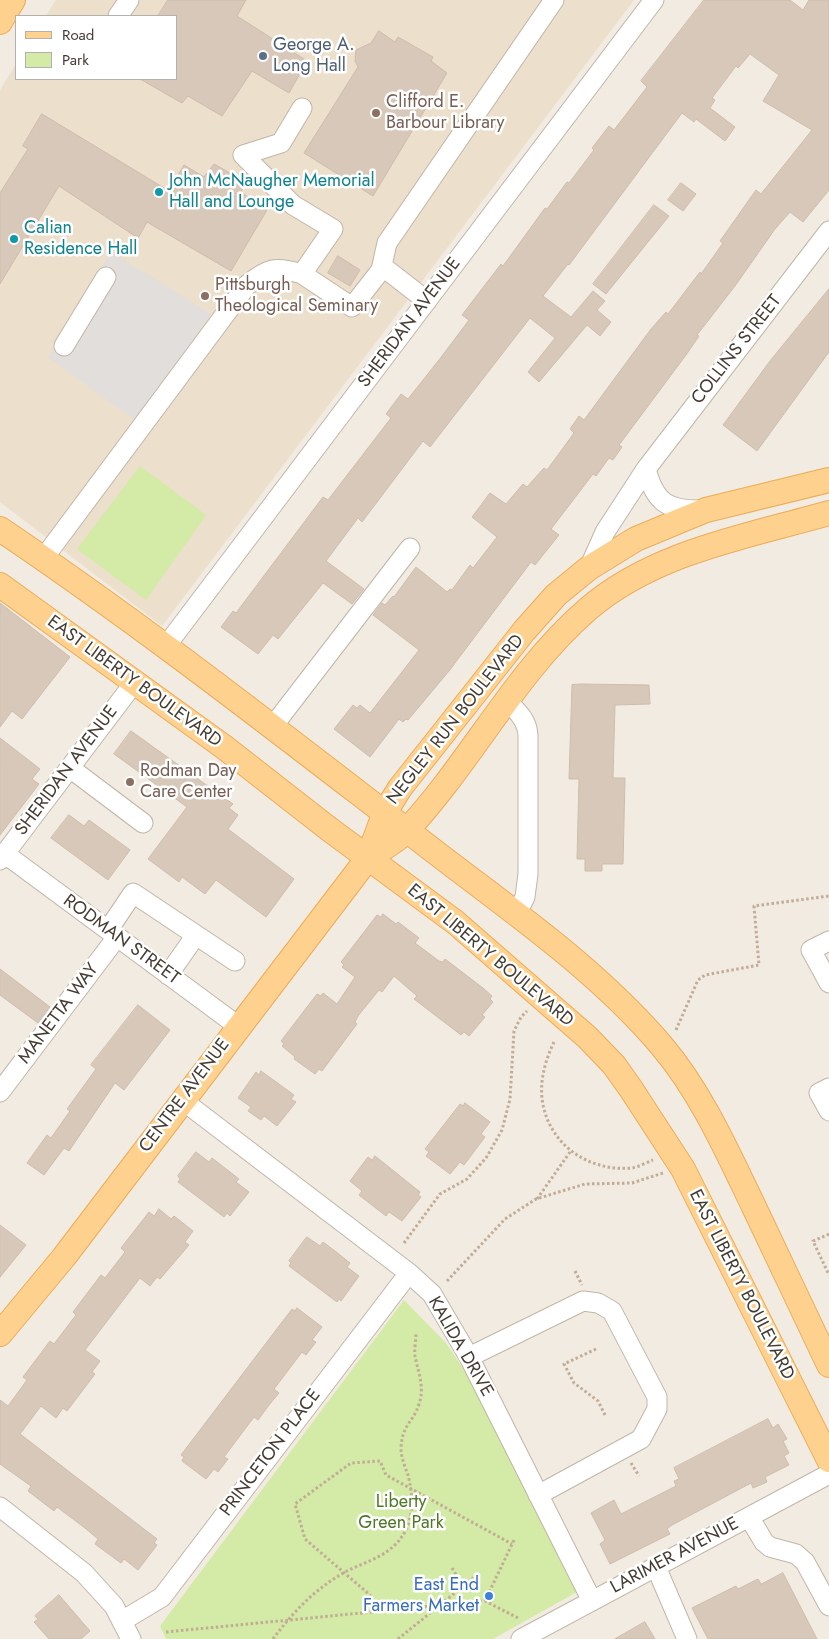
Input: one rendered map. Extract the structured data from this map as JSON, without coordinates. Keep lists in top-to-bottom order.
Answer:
{
  "streets": {
    "main road": ["EAST LIBERTY BOULEVARD", "NEGLEY RUN BOULEVARD", "CENTRE AVENUE"],
    "street": [
      "SHERIDAN AVENUE",
      "COLLINS STREET",
      "RODMAN STREET",
      "MANETTA WAY",
      "KALIDA DRIVE",
      "PRINCETON PLACE",
      "LARIMER AVENUE"
    ]
  },
  "crossings": [
    ["SHERIDAN AVENUE", "EAST LIBERTY BOULEVARD"],
    ["SHERIDAN AVENUE", "RODMAN STREET"],
    ["COLLINS STREET", "NEGLEY RUN BOULEVARD"],
    ["EAST LIBERTY BOULEVARD", "NEGLEY RUN BOULEVARD"],
    ["EAST LIBERTY BOULEVARD", "CENTRE AVENUE"],
    ["NEGLEY RUN BOULEVARD", "CENTRE AVENUE"],
    ["RODMAN STREET", "MANETTA WAY"],
    ["RODMAN STREET", "CENTRE AVENUE"],
    ["CENTRE AVENUE", "KALIDA DRIVE"],
    ["KALIDA DRIVE", "PRINCETON PLACE"],
    ["KALIDA DRIVE", "LARIMER AVENUE"]
  ],
  "parks": ["Liberty Green Park"],
  "places": [
    "George A. Long Hall",
    "Clifford E. Barbour Library",
    "John McNaugher Memorial Hall and Lounge",
    "Calian Residence Hall",
    "Pittsburgh Theological Seminary",
    "Rodman Day Care Center",
    "East End Farmers Market"
  ],
  "legend": ["Road", "Park"]
}
